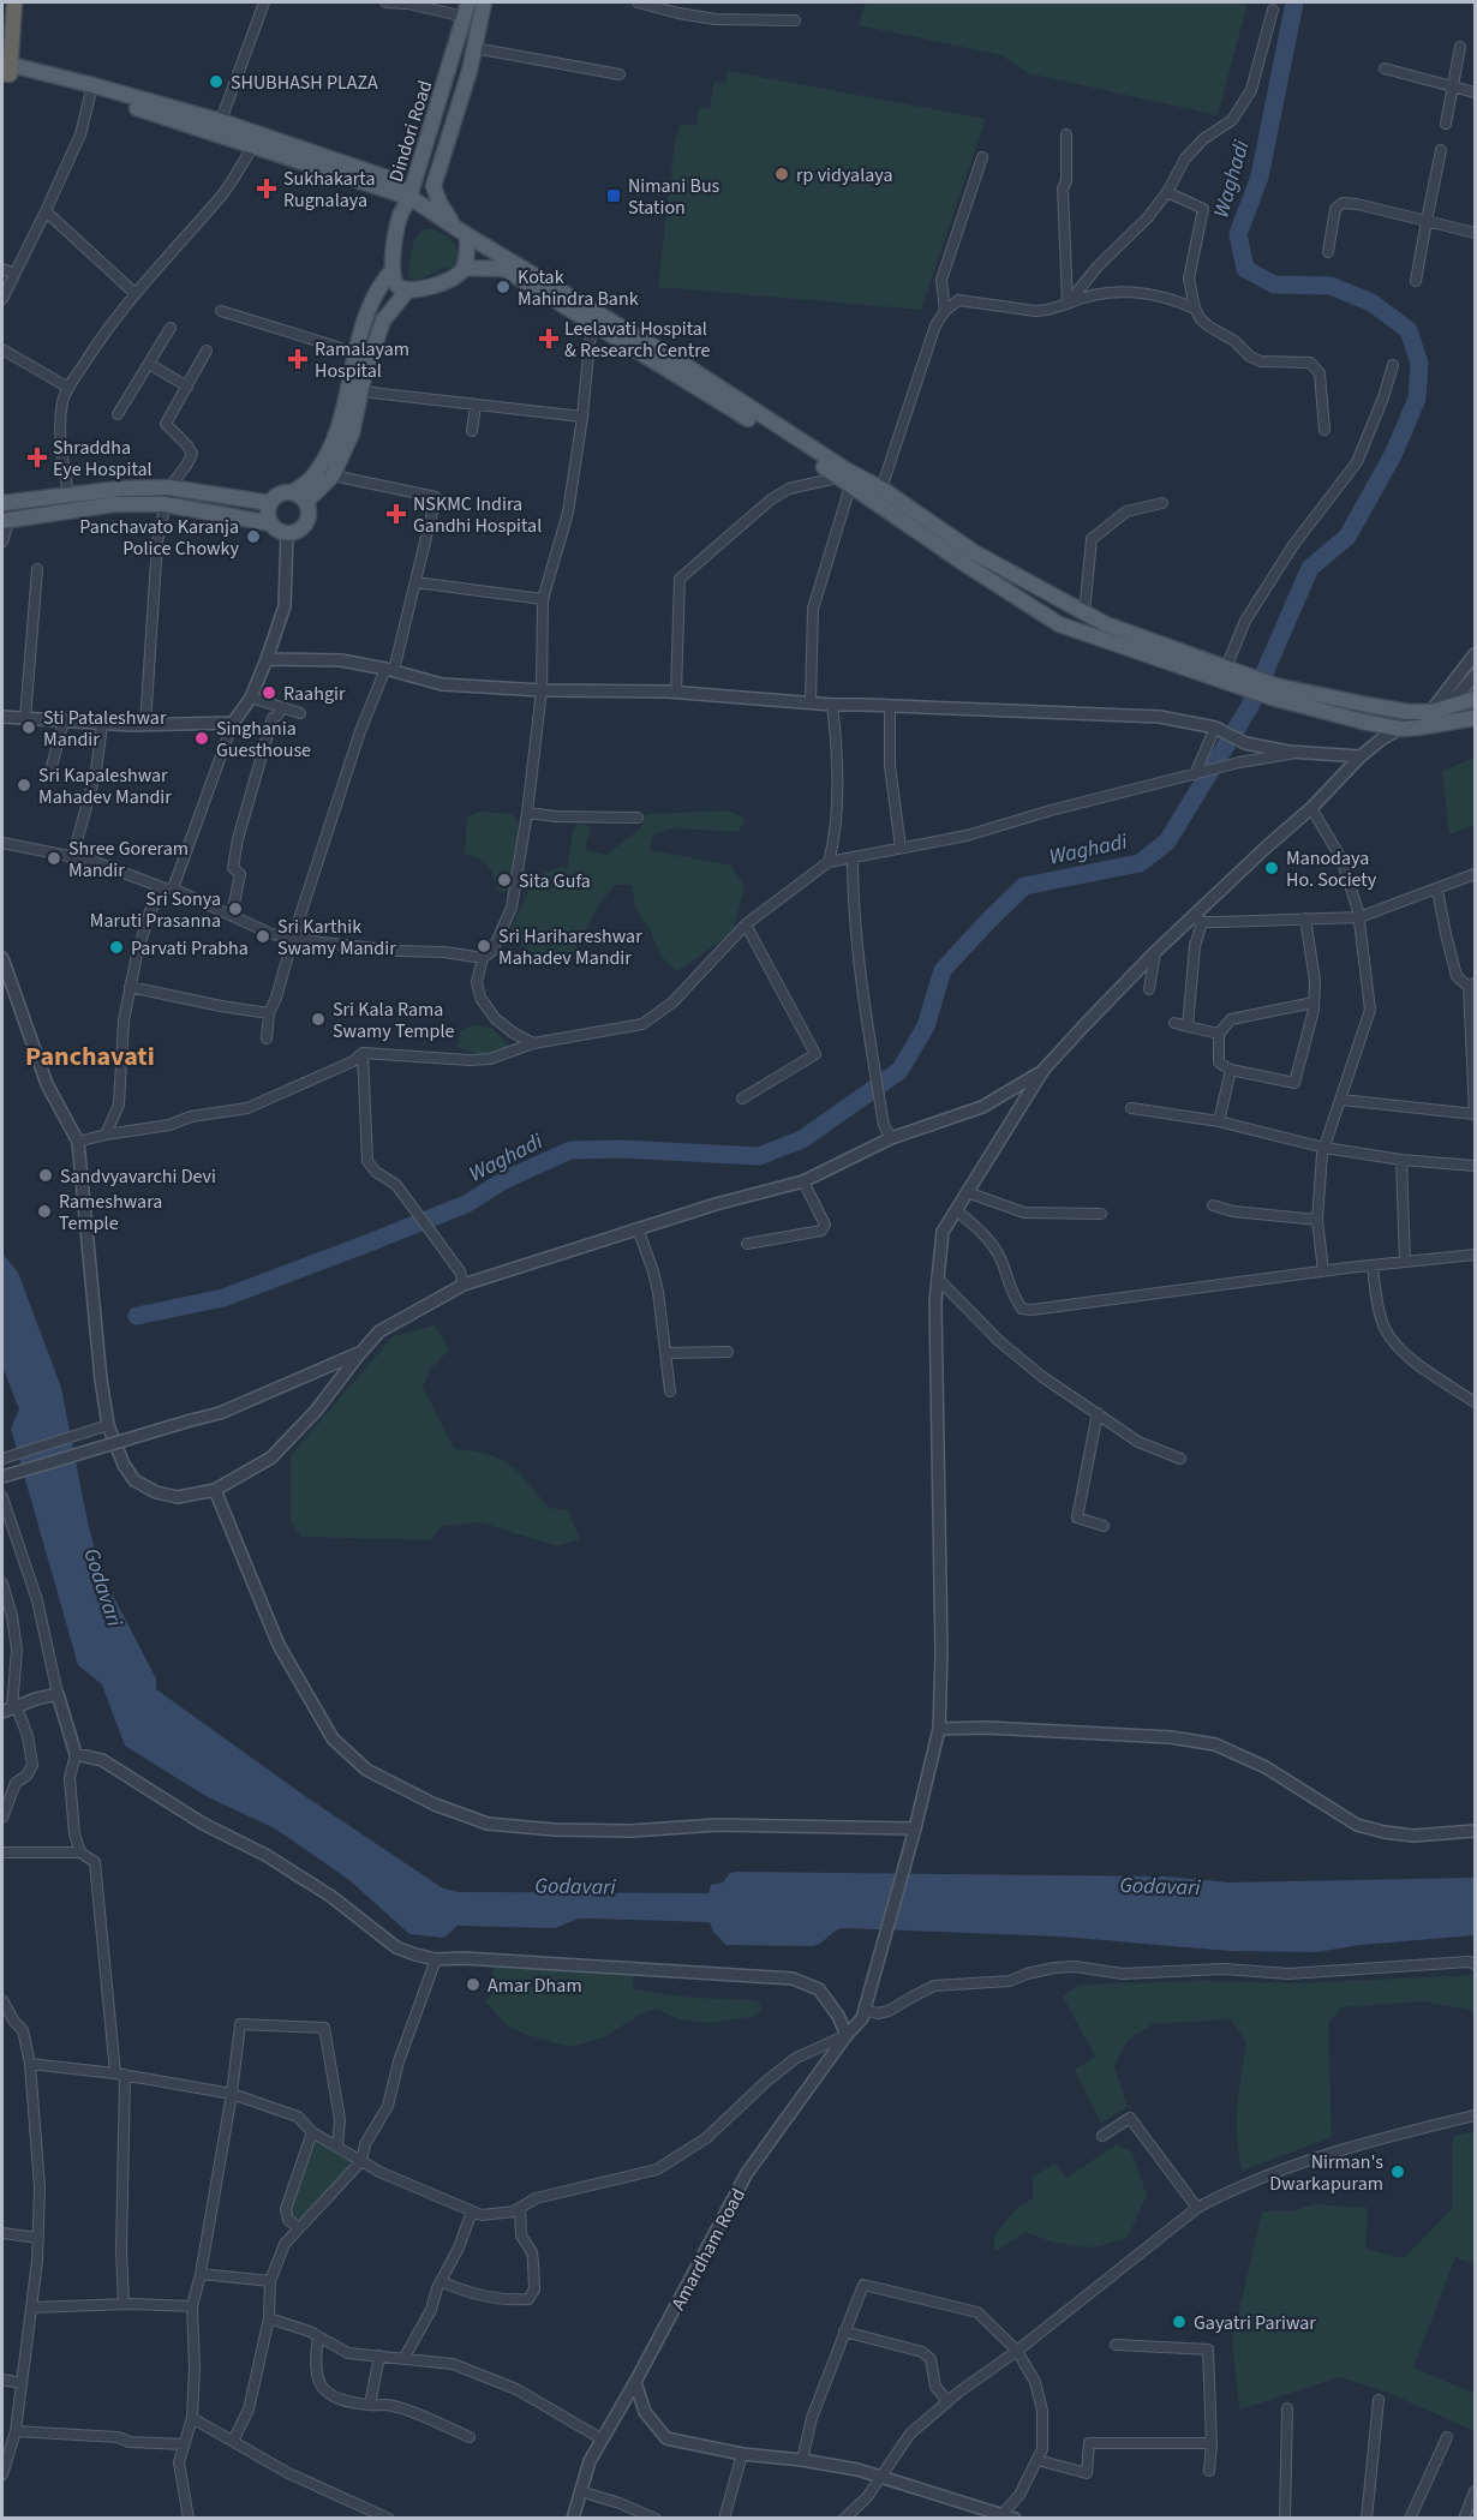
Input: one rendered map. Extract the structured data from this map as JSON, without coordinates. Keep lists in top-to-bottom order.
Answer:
{
  "streets": {
    "main road": ["Dindori Road"],
    "street": ["Amardham Road"]
  },
  "districts": ["Panchavati"],
  "water": ["Waghadi", "Godavari"],
  "places": {
    "other": [
      "SHUBHASH PLAZA",
      "rp vidyalaya",
      "Kotak Mahindra Bank",
      "Panchavato Karanja Police Chowky",
      "Raahgir",
      "Sti Pataleshwar Mandir",
      "Singhania Guesthouse",
      "Sri Kapaleshwar Mahadev Mandir",
      "Shree Goreram Mandir",
      "Manodaya Ho. Society",
      "Sita Gufa",
      "Sri Sonya Maruti Prasanna",
      "Sri Karthik Swamy Mandir",
      "Sri Harihareshwar Mahadev Mandir",
      "Parvati Prabha",
      "Sri Kala Rama Swamy Temple",
      "Sandvyavarchi Devi",
      "Rameshwara Temple",
      "Amar Dham",
      "Nirman's Dwarkapuram",
      "Gayatri Pariwar"
    ],
    "health": [
      "Sukhakarta Rugnalaya",
      "Leelavati Hospital & Research Centre",
      "Ramalayam Hospital",
      "Shraddha Eye Hospital",
      "NSKMC Indira Gandhi Hospital"
    ],
    "transit": ["Nimani Bus Station"]
  }
}
